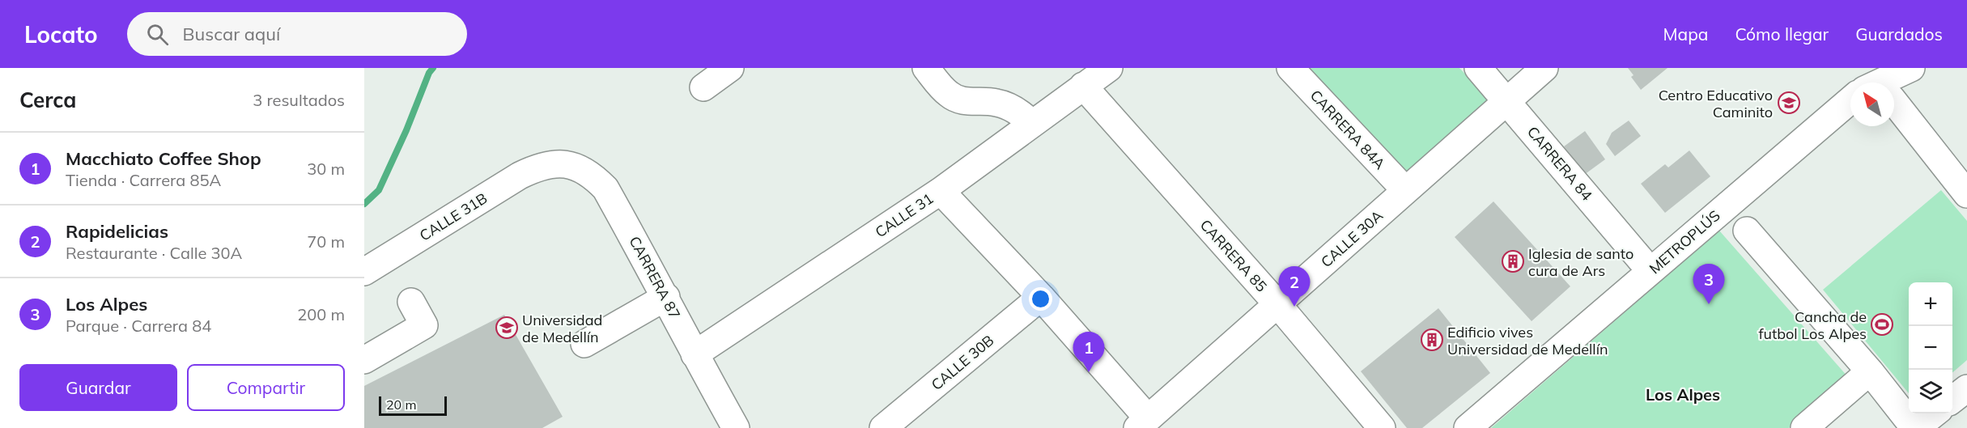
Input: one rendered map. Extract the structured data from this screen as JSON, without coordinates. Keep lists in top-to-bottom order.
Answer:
{
  "streets": {
    "street": [
      "CARRERA 84A",
      "CARRERA 84",
      "CALLE 31",
      "CALLE 31B",
      "CALLE 30A",
      "METROPLÚS",
      "CARRERA 85",
      "CARRERA 87",
      "CALLE 30B"
    ]
  },
  "crossings": [
    ["CARRERA 84A", "CALLE 30A"],
    ["CARRERA 84", "CALLE 30A"],
    ["CALLE 31", "CARRERA 85"],
    ["CALLE 31", "CARRERA 87"],
    ["CALLE 31B", "CARRERA 87"],
    ["CALLE 30A", "CARRERA 85"]
  ],
  "districts": ["Los Alpes"],
  "places": {
    "school or university": ["Centro Educativo Caminito", "Universidad de Medellín"],
    "building": ["Iglesia de santo cura de Ars", "Edificio vives Universidad de Medellín"],
    "sports": ["Cancha de futbol Los Alpes"]
  },
  "scale_bar": "20 m",
  "north": "top left",
  "page": {
    "header": "Locato",
    "search": "Buscar aquí",
    "nav": ["Mapa", "Cómo llegar", "Guardados"],
    "heading": ["Cerca", "3 resultados"],
    "list": [
      {
        "mark": "1",
        "name": "Macchiato Coffee Shop",
        "note": "Tienda · Carrera 85A",
        "value": "30 m"
      },
      {
        "mark": "2",
        "name": "Rapidelicias",
        "note": "Restaurante · Calle 30A",
        "value": "70 m"
      },
      {
        "mark": "3",
        "name": "Los Alpes",
        "note": "Parque · Carrera 84",
        "value": "200 m"
      }
    ],
    "pins": ["3", "2", "1"],
    "map_buttons": ["+", "−"],
    "buttons": ["Guardar", "Compartir"],
    "scale": "20 m"
  }
}
